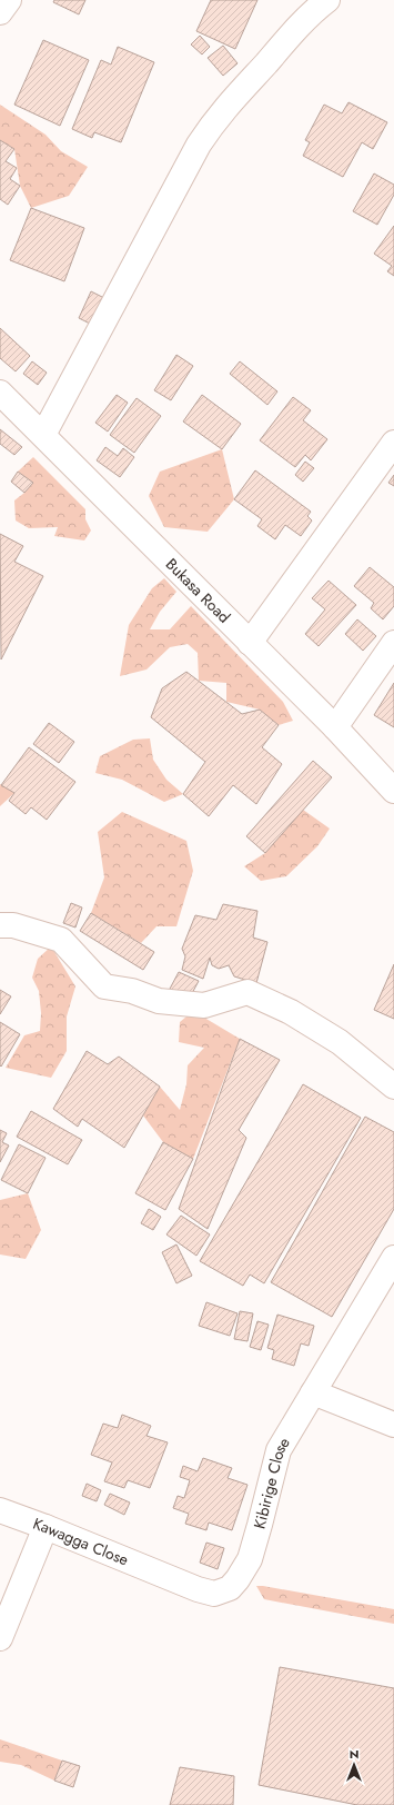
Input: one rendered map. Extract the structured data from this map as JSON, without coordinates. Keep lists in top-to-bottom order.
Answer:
{
  "streets": {
    "street": ["Bukasa Road", "Kibirige Close", "Kawagga Close"]
  },
  "crossings": [
    ["Kibirige Close", "Kawagga Close"]
  ],
  "north": "top"
}
